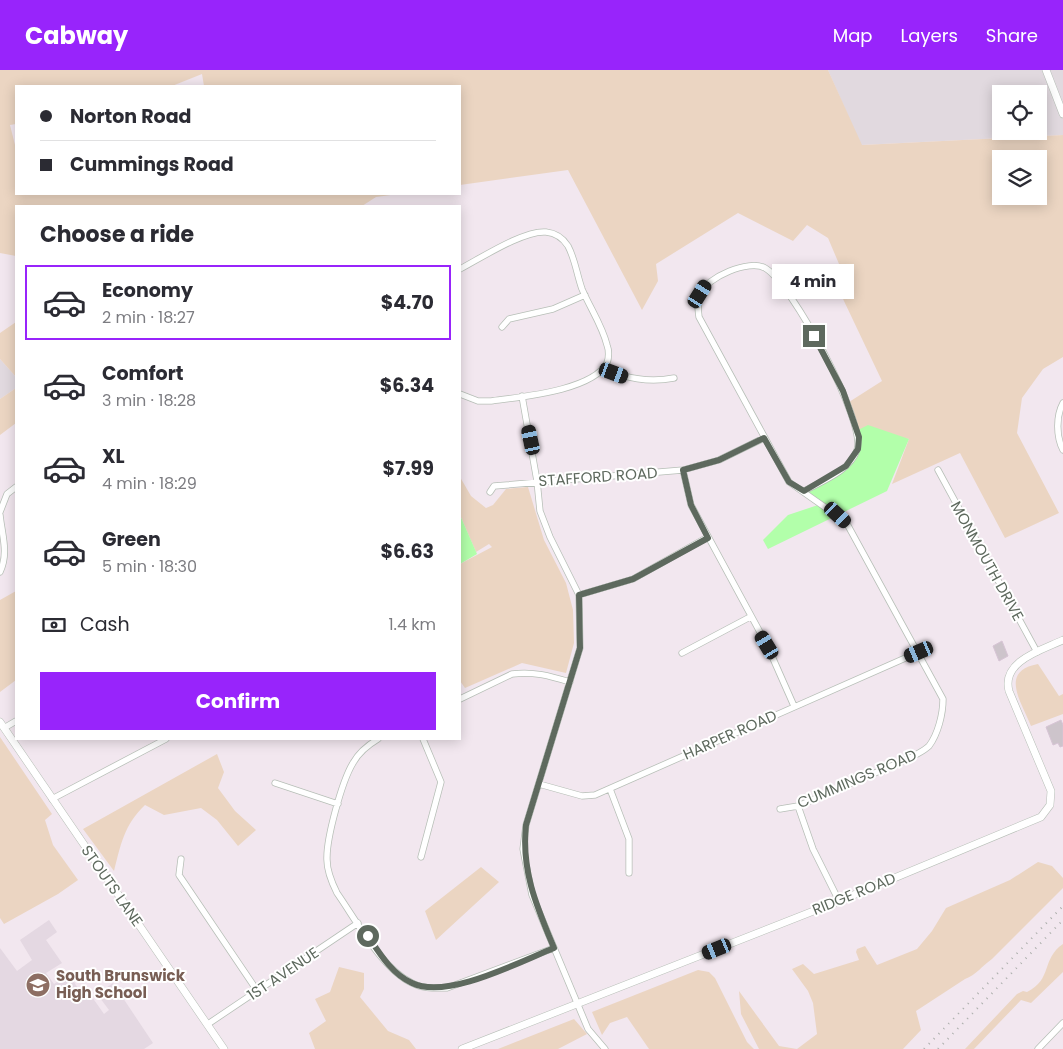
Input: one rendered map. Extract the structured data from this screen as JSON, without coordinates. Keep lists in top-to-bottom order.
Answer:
{
  "streets": {
    "street": [
      "STAFFORD ROAD",
      "MONMOUTH DRIVE",
      "HARPER ROAD",
      "CUMMINGS ROAD",
      "STOUTS LANE",
      "RIDGE ROAD",
      "1ST AVENUE"
    ]
  },
  "crossings": [
    ["STAFFORD ROAD", "CUMMINGS ROAD"],
    ["MONMOUTH DRIVE", "RIDGE ROAD"],
    ["HARPER ROAD", "CUMMINGS ROAD"],
    ["STOUTS LANE", "1ST AVENUE"]
  ],
  "places": {
    "school or university": ["South Brunswick High School"]
  },
  "page": {
    "header": "Cabway",
    "nav": ["Map", "Layers", "Share"],
    "banner": ["Norton Road", "Cummings Road"],
    "heading": "Choose a ride",
    "bubble": "4 min",
    "list": [
      {
        "name": "Economy",
        "note": "2 min · 18:27",
        "value": "$4.70"
      },
      {
        "name": "Comfort",
        "note": "3 min · 18:28",
        "value": "$6.34"
      },
      {
        "name": "XL",
        "note": "4 min · 18:29",
        "value": "$7.99"
      },
      {
        "name": "Green",
        "note": "5 min · 18:30",
        "value": "$6.63"
      }
    ],
    "pay": ["Cash", "1.4 km"],
    "buttons": "Confirm"
  }
}
